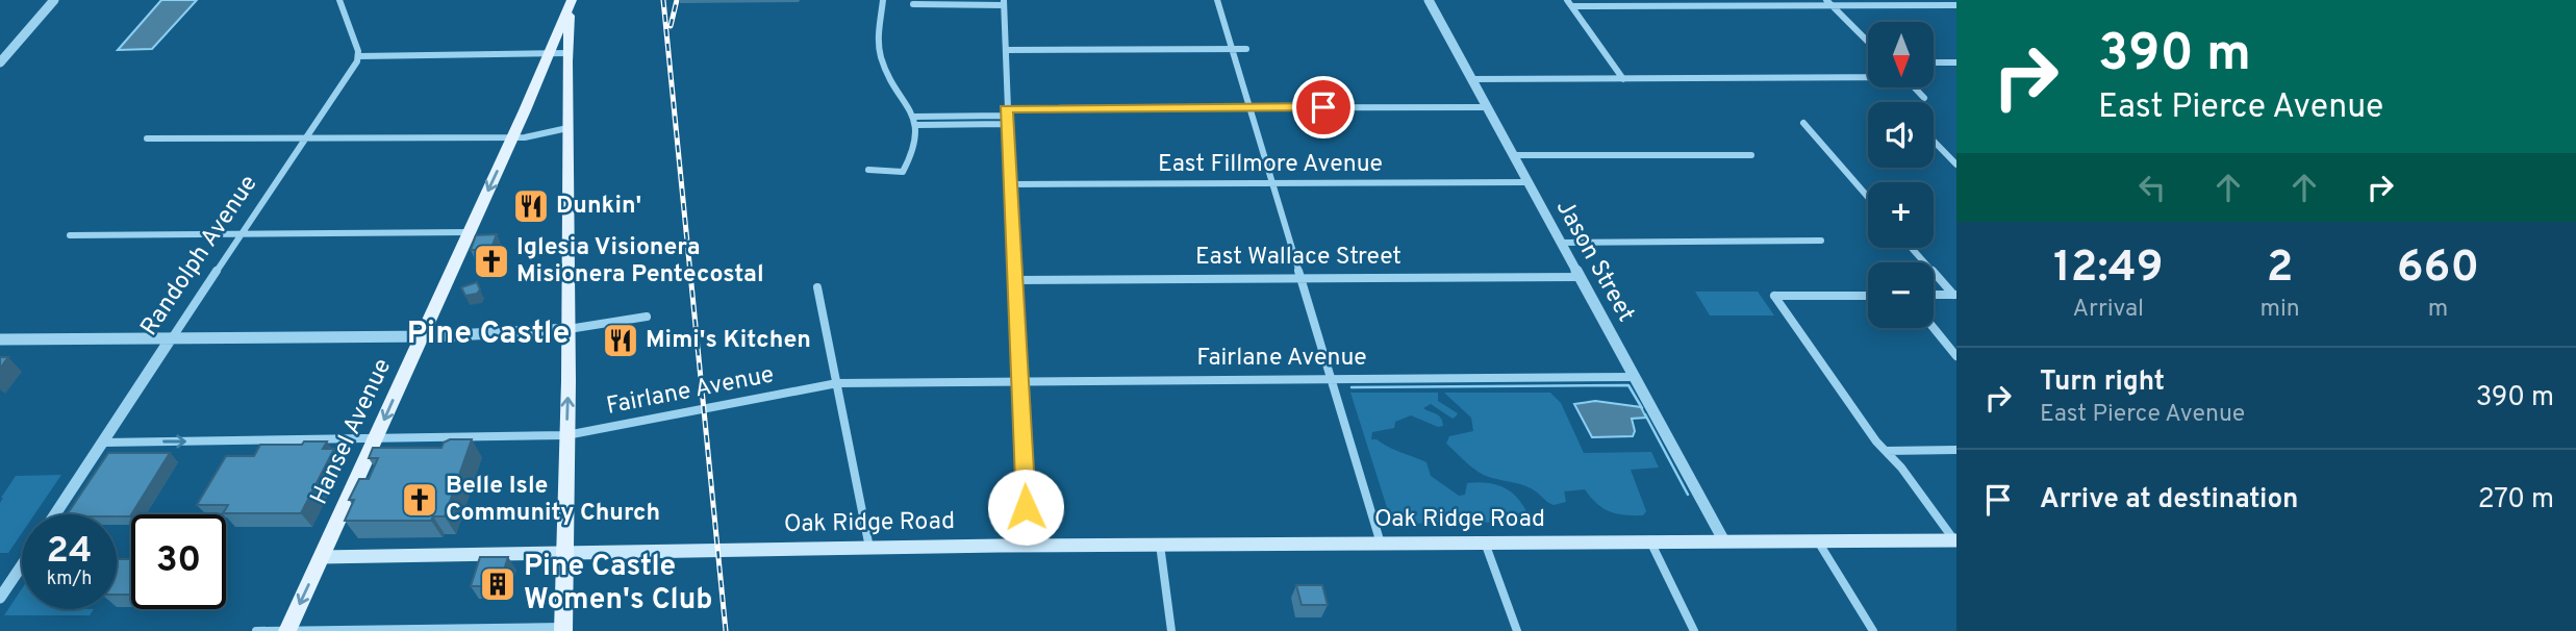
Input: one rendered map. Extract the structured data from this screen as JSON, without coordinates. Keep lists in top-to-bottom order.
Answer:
{
  "streets": {
    "main road": ["Hansel Avenue", "Oak Ridge Road"],
    "street": [
      "East Fillmore Avenue",
      "Randolph Avenue",
      "East Wallace Street",
      "Jason Street",
      "Fairlane Avenue"
    ]
  },
  "crossings": [
    ["East Fillmore Avenue", "Jason Street"],
    ["Randolph Avenue", "Fairlane Avenue"],
    ["East Wallace Street", "Jason Street"],
    ["Jason Street", "Fairlane Avenue"],
    ["Jason Street", "Oak Ridge Road"],
    ["Fairlane Avenue", "Hansel Avenue"],
    ["Hansel Avenue", "Oak Ridge Road"]
  ],
  "districts": ["Pine Castle"],
  "places": {
    "restaurant": ["Dunkin'", "Mimi's Kitchen"],
    "church": ["Iglesia Visionera Misionera Pentecostal", "Belle Isle Community Church"],
    "building": ["Pine Castle Women's Club"]
  },
  "north": "bottom",
  "page": {
    "turn": ["390 m", "East Pierce Avenue"],
    "map_buttons": ["+", "−"],
    "eta": [
      "12:49",
      "Arrival",
      "2",
      "min",
      "660",
      "m"
    ],
    "list": [
      {
        "name": "Turn right",
        "note": "East Pierce Avenue",
        "value": "390 m"
      },
      {
        "name": "Arrive at destination",
        "value": "270 m"
      }
    ],
    "speed": "24 km/h",
    "limit": "30"
  }
}
